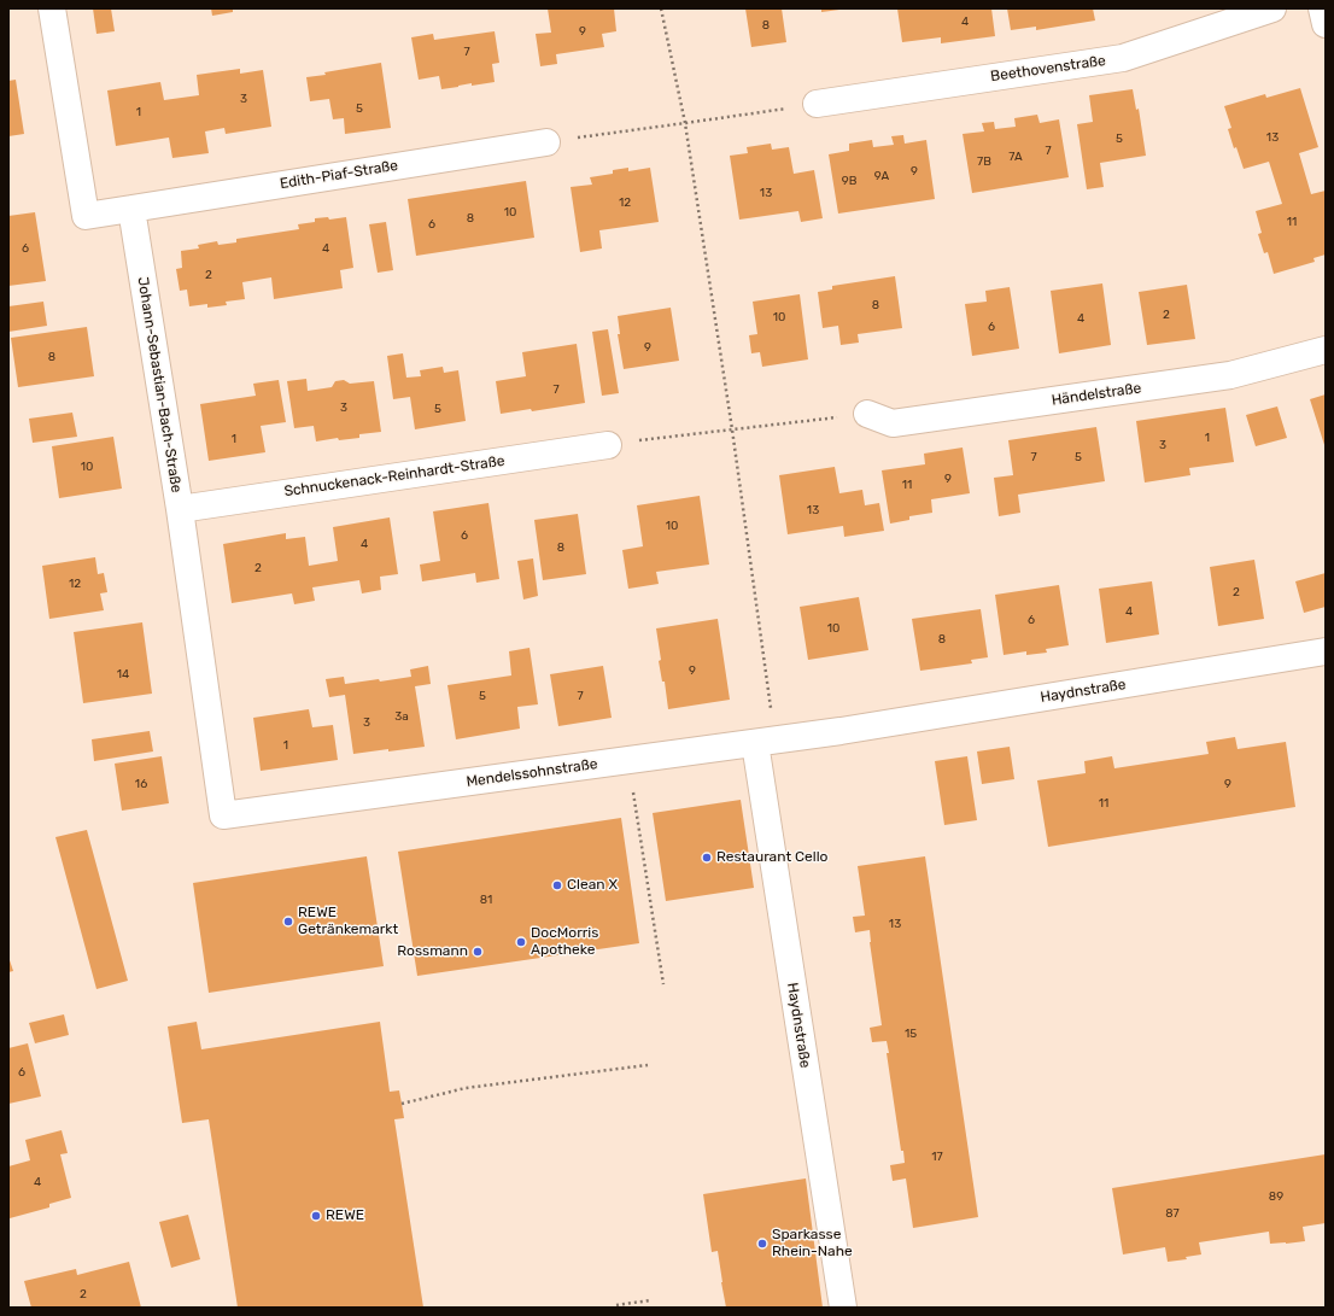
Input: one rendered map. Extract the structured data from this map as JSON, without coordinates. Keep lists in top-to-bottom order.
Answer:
{
  "streets": {
    "street": [
      "Beethovenstraße",
      "Edith-Piaf-Straße",
      "Johann-Sebastian-Bach-Straße",
      "Händelstraße",
      "Schnuckenack-Reinhardt-Straße",
      "Haydnstraße",
      "Mendelssohnstraße"
    ]
  },
  "crossings": [
    ["Edith-Piaf-Straße", "Johann-Sebastian-Bach-Straße"],
    ["Johann-Sebastian-Bach-Straße", "Schnuckenack-Reinhardt-Straße"],
    ["Johann-Sebastian-Bach-Straße", "Mendelssohnstraße"],
    ["Haydnstraße", "Mendelssohnstraße"]
  ],
  "places": [
    "Restaurant Cello",
    "Clean X",
    "REWE Getränkemarkt",
    "DocMorris Apotheke",
    "Rossmann",
    "REWE",
    "Sparkasse Rhein-Nahe"
  ],
  "house_numbers": [
    "4",
    "8",
    "9",
    "7",
    "3",
    "5",
    "1",
    "13",
    "5",
    "7",
    "7A",
    "7B",
    "9",
    "9A",
    "9B",
    "13",
    "12",
    "10",
    "8",
    "11",
    "6",
    "6",
    "4",
    "2",
    "8",
    "2",
    "10",
    "4",
    "6",
    "9",
    "8",
    "7",
    "3",
    "5",
    "1",
    "1",
    "3",
    "7",
    "5",
    "10",
    "9",
    "11",
    "13",
    "10",
    "6",
    "4",
    "8",
    "2",
    "12",
    "2",
    "4",
    "6",
    "10",
    "8",
    "9",
    "14",
    "5",
    "7",
    "3a",
    "3",
    "1",
    "16",
    "9",
    "11",
    "81",
    "13",
    "15",
    "6",
    "17",
    "4",
    "89",
    "87",
    "2"
  ]
}
